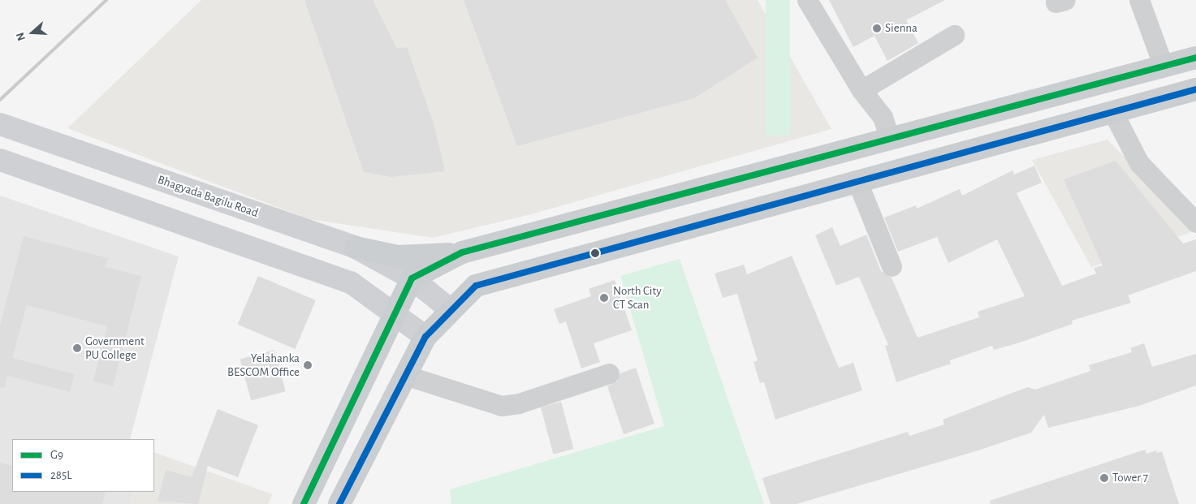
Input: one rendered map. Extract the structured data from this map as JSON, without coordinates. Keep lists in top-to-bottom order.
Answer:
{
  "streets": {
    "main road": ["Bhagyada Bagilu Road"]
  },
  "places": [
    "Sienna",
    "North City CT Scan",
    "Government PU College",
    "Yelahanka BESCOM Office",
    "Tower 7"
  ],
  "lines": ["transit line G9", "transit line 285L"],
  "legend": ["G9", "285L"],
  "north": "left"
}
